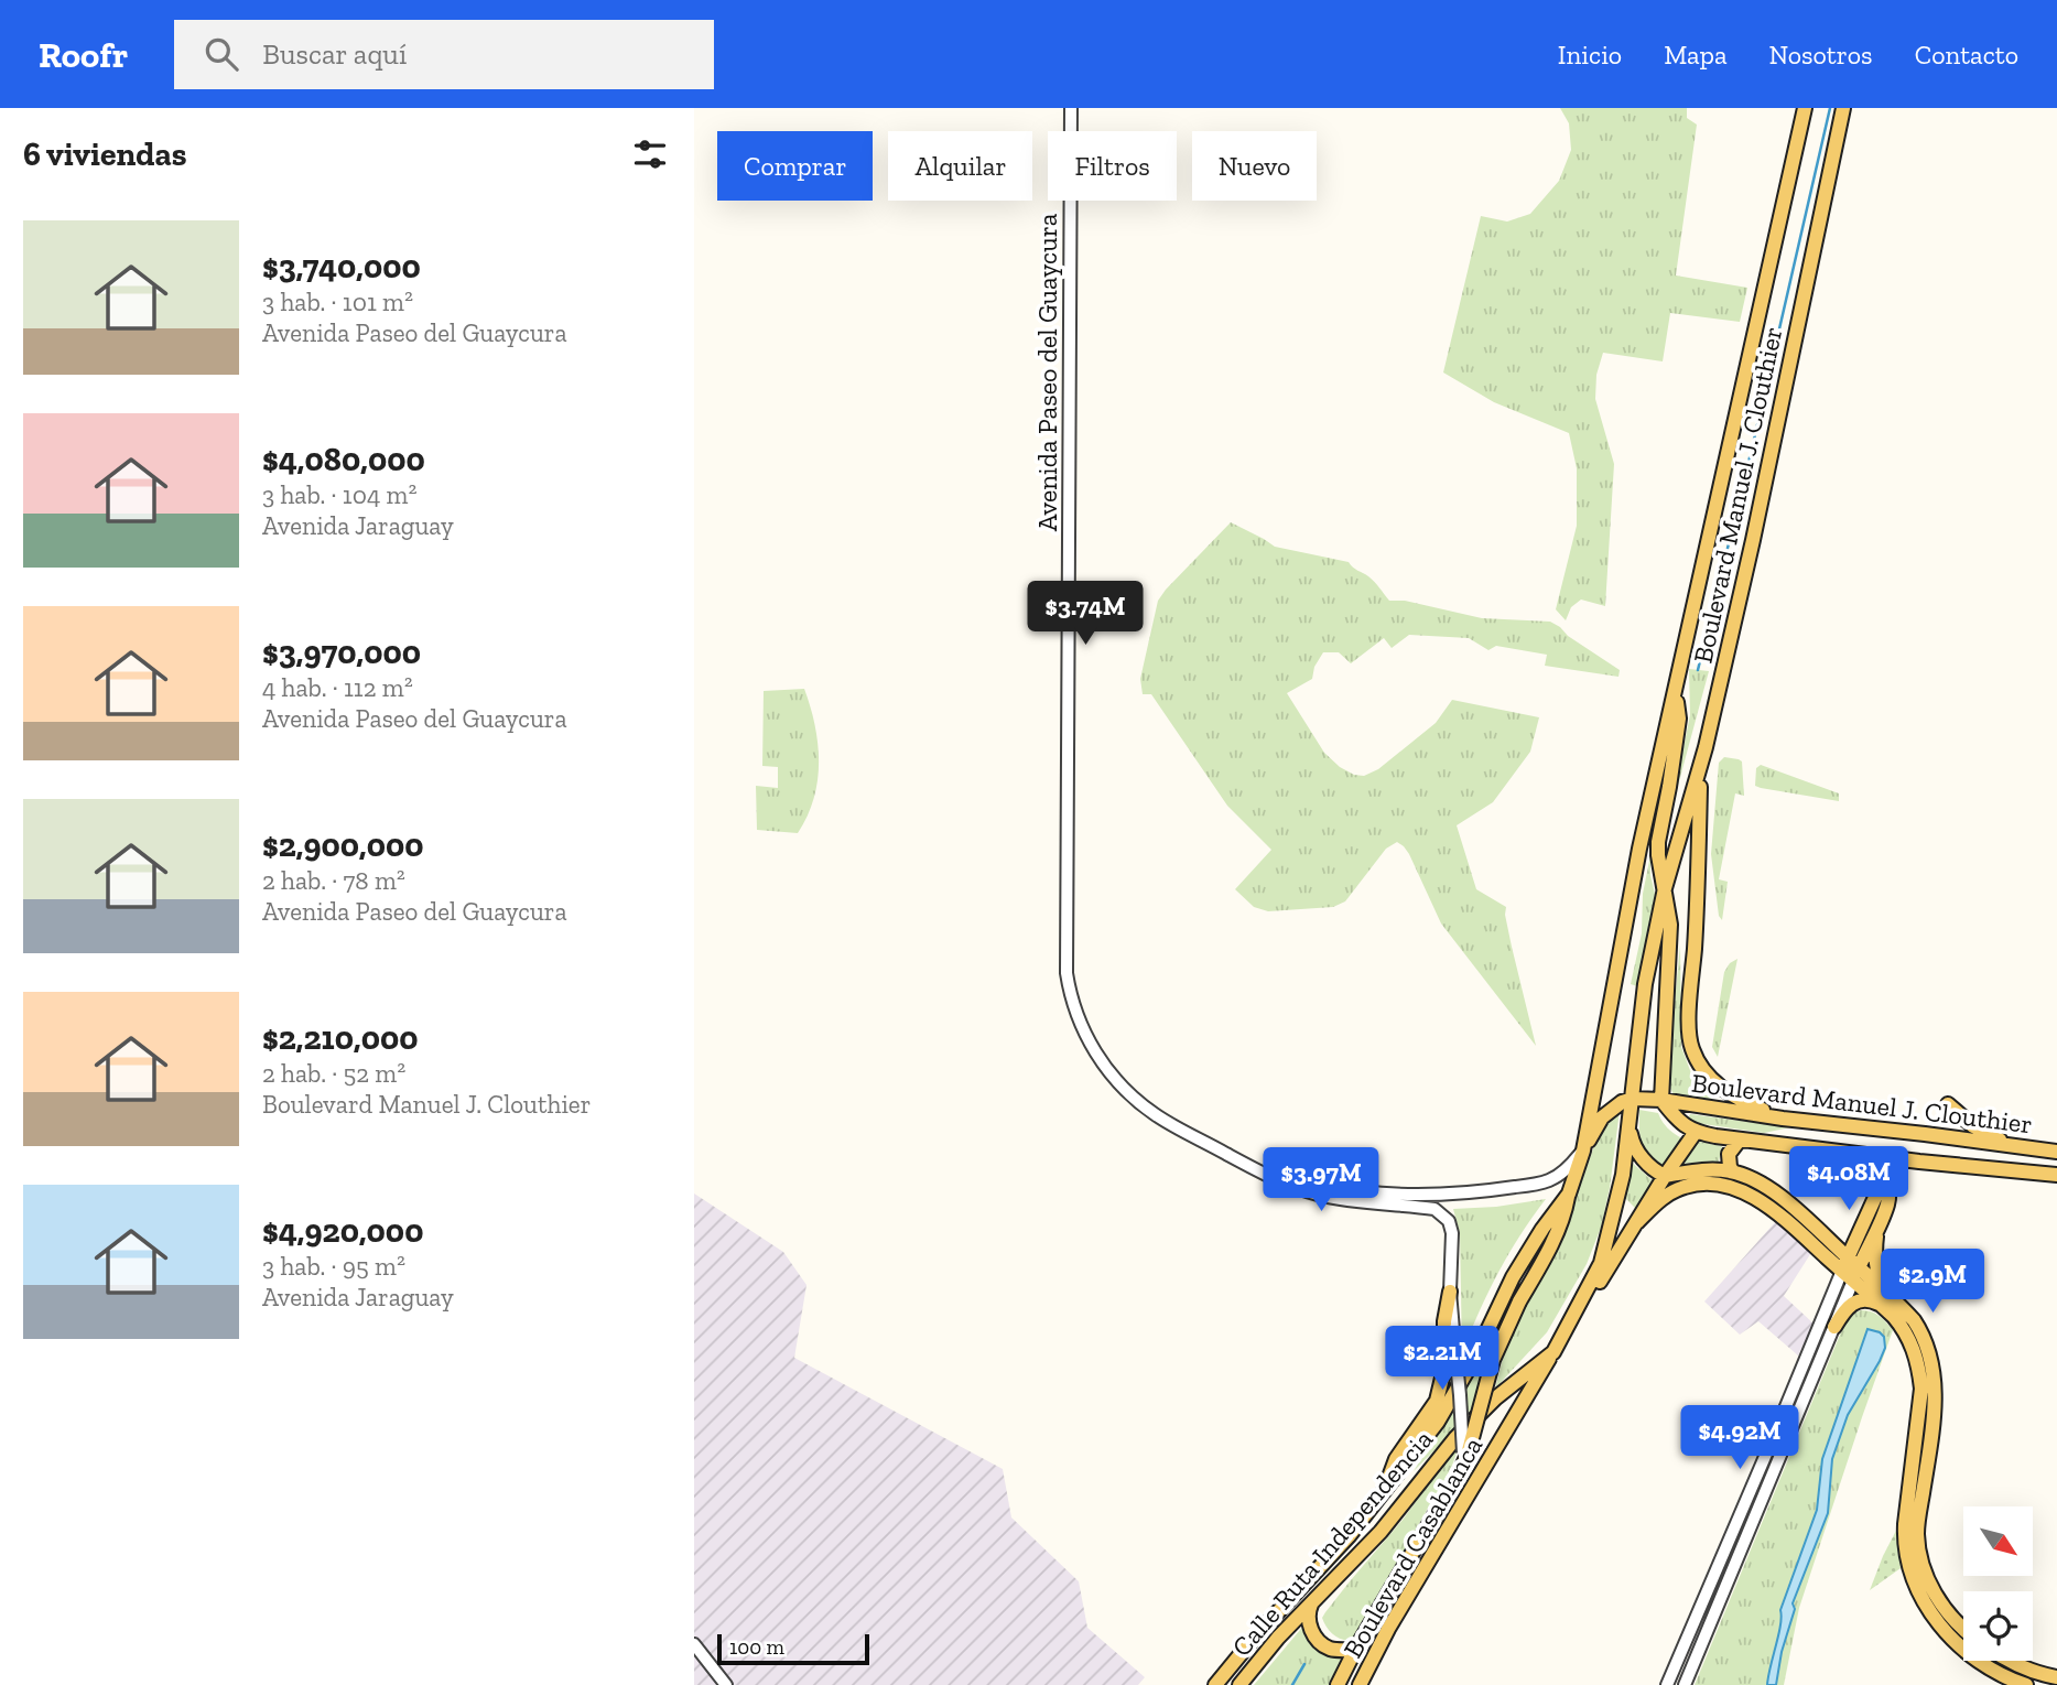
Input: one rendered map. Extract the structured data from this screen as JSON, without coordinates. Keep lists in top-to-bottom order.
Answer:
{
  "streets": {
    "main road": ["Boulevard Manuel J. Clouthier", "Calle Ruta Independencia", "Boulevard Casablanca"],
    "street": ["Avenida Paseo del Guaycura"]
  },
  "crossings": [
    ["Avenida Paseo del Guaycura", "Boulevard Manuel J. Clouthier"],
    ["Avenida Paseo del Guaycura", "Boulevard Casablanca"],
    ["Boulevard Manuel J. Clouthier", "Calle Ruta Independencia"],
    ["Boulevard Manuel J. Clouthier", "Boulevard Casablanca"],
    ["Calle Ruta Independencia", "Boulevard Casablanca"]
  ],
  "scale_bar": "100 m",
  "north": "bottom right",
  "page": {
    "header": "Roofr",
    "search": "Buscar aquí",
    "nav": [
      "Inicio",
      "Mapa",
      "Nosotros",
      "Contacto"
    ],
    "heading": "6 viviendas",
    "chip": [
      "Comprar",
      "Alquilar",
      "Filtros",
      "Nuevo"
    ],
    "list": [
      {
        "name": "$3,740,000",
        "note": "3 hab. · 101 m² · Avenida Paseo del Guaycura"
      },
      {
        "name": "$4,080,000",
        "note": "3 hab. · 104 m² · Avenida Jaraguay"
      },
      {
        "name": "$3,970,000",
        "note": "4 hab. · 112 m² · Avenida Paseo del Guaycura"
      },
      {
        "name": "$2,900,000",
        "note": "2 hab. · 78 m² · Avenida Paseo del Guaycura"
      },
      {
        "name": "$2,210,000",
        "note": "2 hab. · 52 m² · Boulevard Manuel J. Clouthier"
      },
      {
        "name": "$4,920,000",
        "note": "3 hab. · 95 m² · Avenida Jaraguay"
      }
    ],
    "price": [
      "$3.74M",
      "$4.08M",
      "$3.97M",
      "$2.9M",
      "$2.21M",
      "$4.92M"
    ],
    "scale": "100 m"
  }
}
